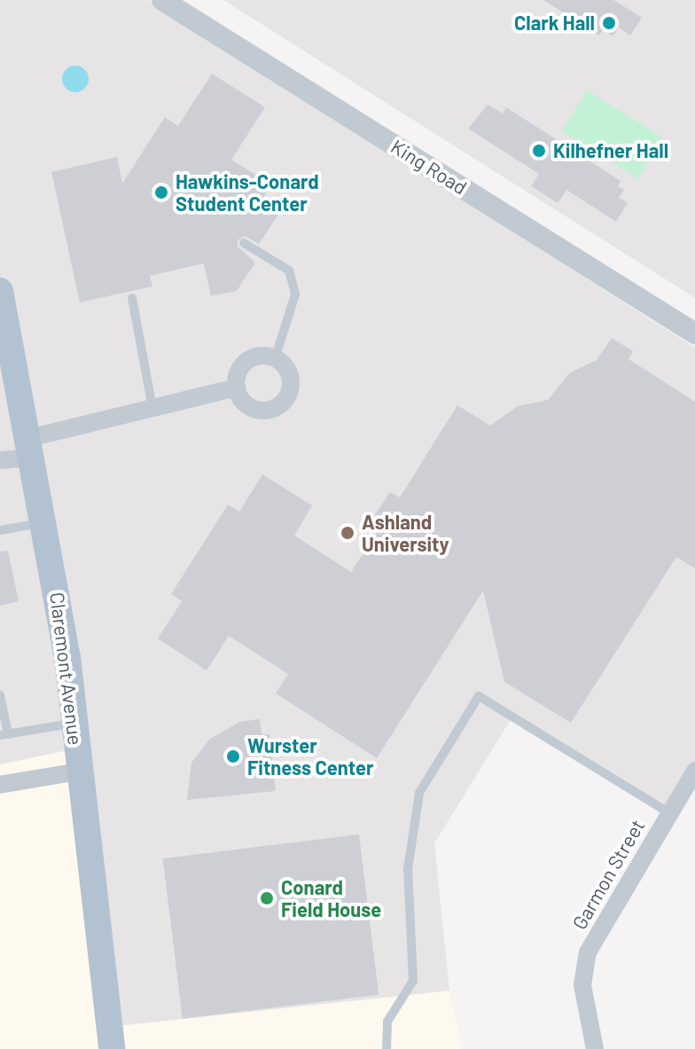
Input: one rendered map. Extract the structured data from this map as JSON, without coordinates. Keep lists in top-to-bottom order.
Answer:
{
  "streets": {
    "main road": ["Claremont Avenue"],
    "street": ["King Road", "Garmon Street"]
  },
  "places": [
    "Clark Hall",
    "Kilhefner Hall",
    "Hawkins-Conard Student Center",
    "Ashland University",
    "Wurster Fitness Center",
    "Conard Field House"
  ]
}
